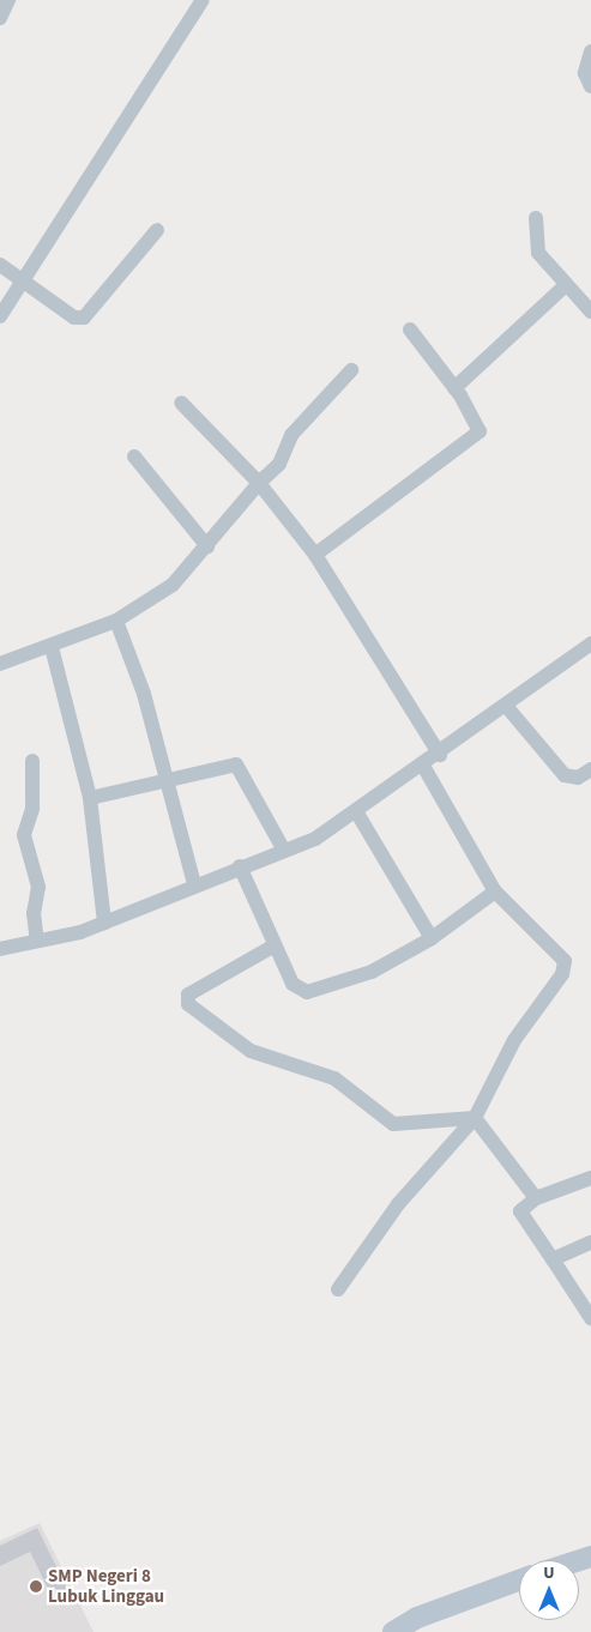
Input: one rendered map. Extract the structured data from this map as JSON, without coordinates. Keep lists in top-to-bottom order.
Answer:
{
  "places": ["SMP Negeri 8 Lubuk Linggau"],
  "north": "top"
}
